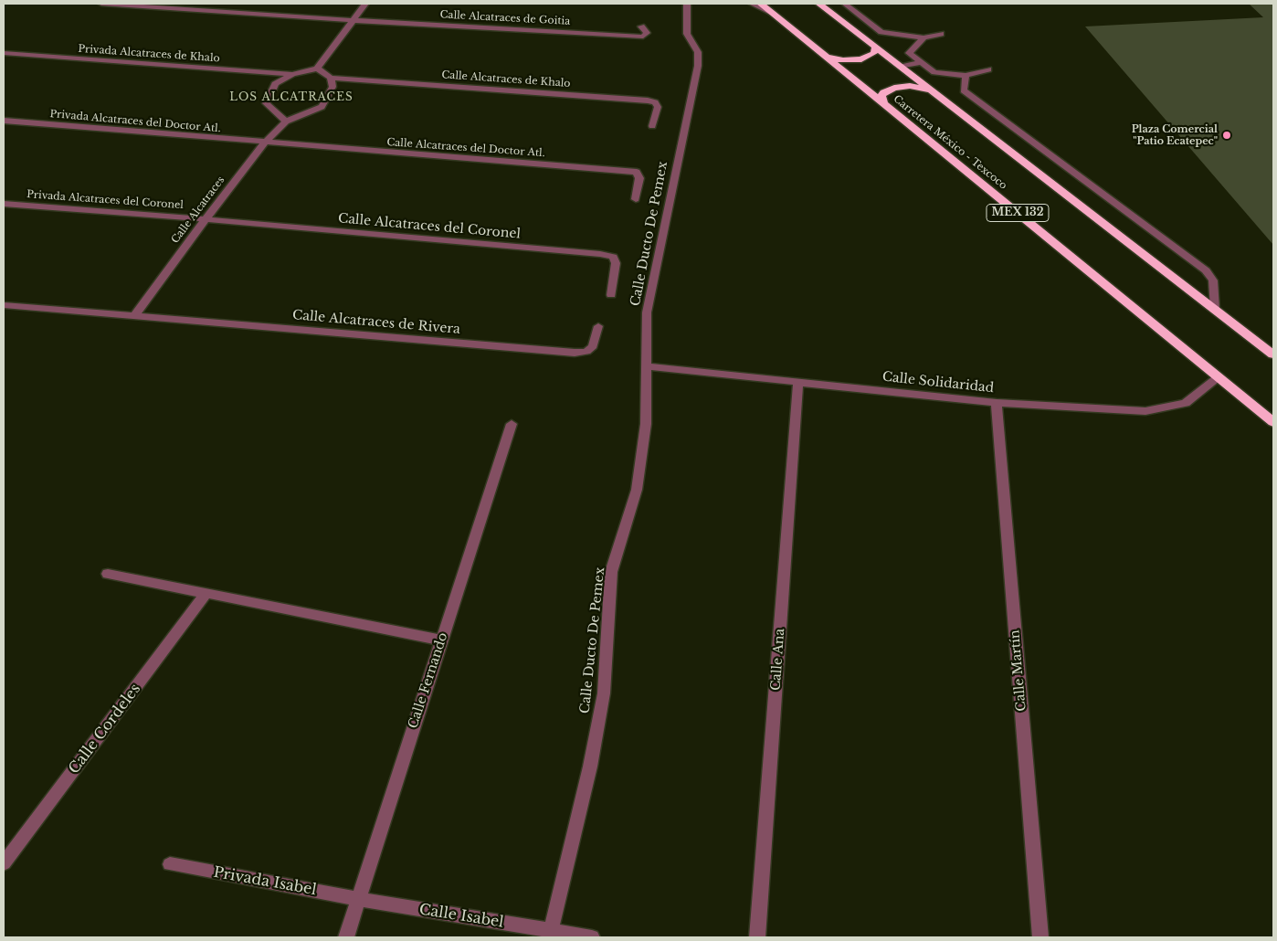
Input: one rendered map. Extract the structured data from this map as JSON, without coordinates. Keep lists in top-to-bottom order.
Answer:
{
  "streets": {
    "highway": ["Carretera México - Texcoco", "MEX 132"],
    "street": [
      "Calle Alcatraces de Goitia",
      "Privada Alcatraces de Khalo",
      "Calle Alcatraces de Khalo",
      "Privada Alcatraces del Doctor Atl.",
      "Calle Alcatraces del Doctor Atl.",
      "Privada Alcatraces del Coronel",
      "Calle Alcatraces",
      "Calle Alcatraces del Coronel",
      "Calle Ducto De Pemex",
      "Calle Alcatraces de Rivera",
      "Calle Solidaridad",
      "Calle Ana",
      "Calle Martín",
      "Calle Fernando",
      "Calle Cordeles",
      "Privada Isabel",
      "Calle Isabel"
    ]
  },
  "crossings": [
    ["Calle Alcatraces de Khalo", "Calle Alcatraces"],
    ["Privada Alcatraces del Doctor Atl.", "Calle Alcatraces del Doctor Atl."],
    ["Privada Alcatraces del Doctor Atl.", "Calle Alcatraces"],
    ["Carretera México - Texcoco", "Calle Solidaridad"],
    ["Calle Alcatraces del Doctor Atl.", "Calle Alcatraces"],
    ["Privada Alcatraces del Coronel", "Calle Alcatraces"],
    ["Privada Alcatraces del Coronel", "Calle Alcatraces del Coronel"],
    ["Calle Alcatraces", "Calle Alcatraces del Coronel"],
    ["Calle Alcatraces", "Calle Alcatraces de Rivera"],
    ["Calle Ducto De Pemex", "Calle Solidaridad"],
    ["Calle Ducto De Pemex", "Calle Isabel"],
    ["Calle Solidaridad", "Calle Ana"],
    ["Calle Solidaridad", "Calle Martín"],
    ["Calle Fernando", "Privada Isabel"],
    ["Calle Fernando", "Calle Isabel"],
    ["Privada Isabel", "Calle Isabel"]
  ],
  "districts": ["LOS ALCATRACES"],
  "places": ["Plaza Comercial \"Patio Ecatepec\""]
}
